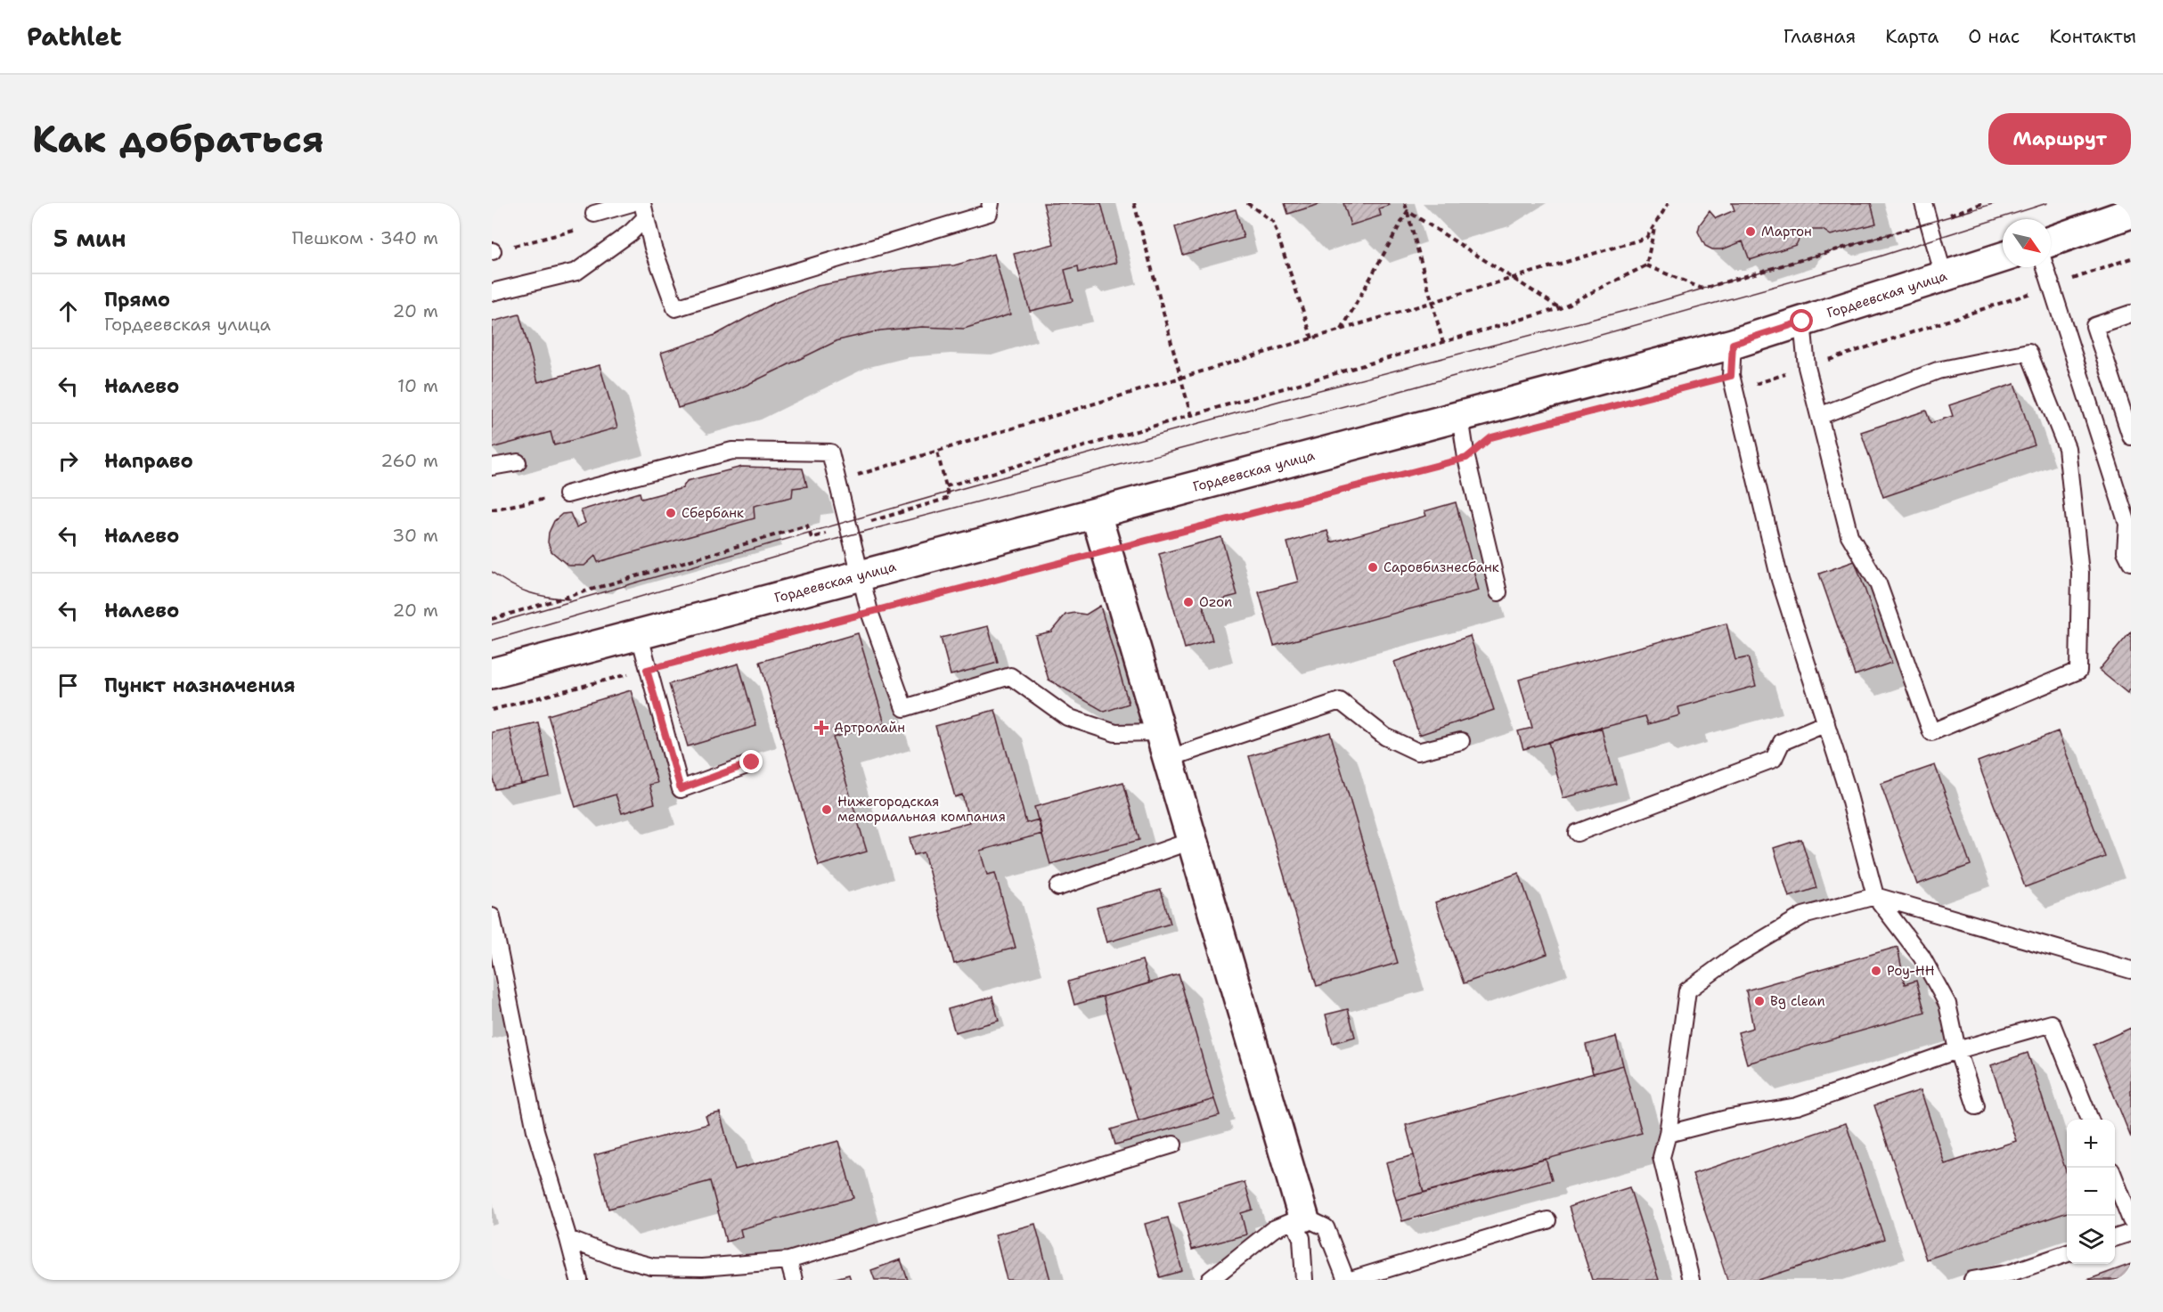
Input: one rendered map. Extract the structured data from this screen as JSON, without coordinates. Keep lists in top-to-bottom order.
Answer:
{
  "streets": {
    "street": ["Гордеевская улица"]
  },
  "places": {
    "other": [
      "Мартон",
      "Сбербанк",
      "Саровбизнесбанк",
      "Ozon",
      "Нижегородская мемориальная компания",
      "Роу-НН",
      "Bg clean"
    ],
    "health": ["Артролайн"]
  },
  "north": "bottom right",
  "page": {
    "header": "Pathlet",
    "nav": [
      "Главная",
      "Карта",
      "О нас",
      "Контакты"
    ],
    "buttons": "Маршрут",
    "title": "Как добраться",
    "heading": ["5 мин", "Пешком · 340 m"],
    "list": [
      ["Прямо", "Гордеевская улица", "20 m"],
      ["Налево", "10 m"],
      ["Направо", "260 m"],
      ["Налево", "30 m"],
      ["Налево", "20 m"],
      "Пункт назначения"
    ],
    "map_buttons": ["+", "−"]
  }
}
